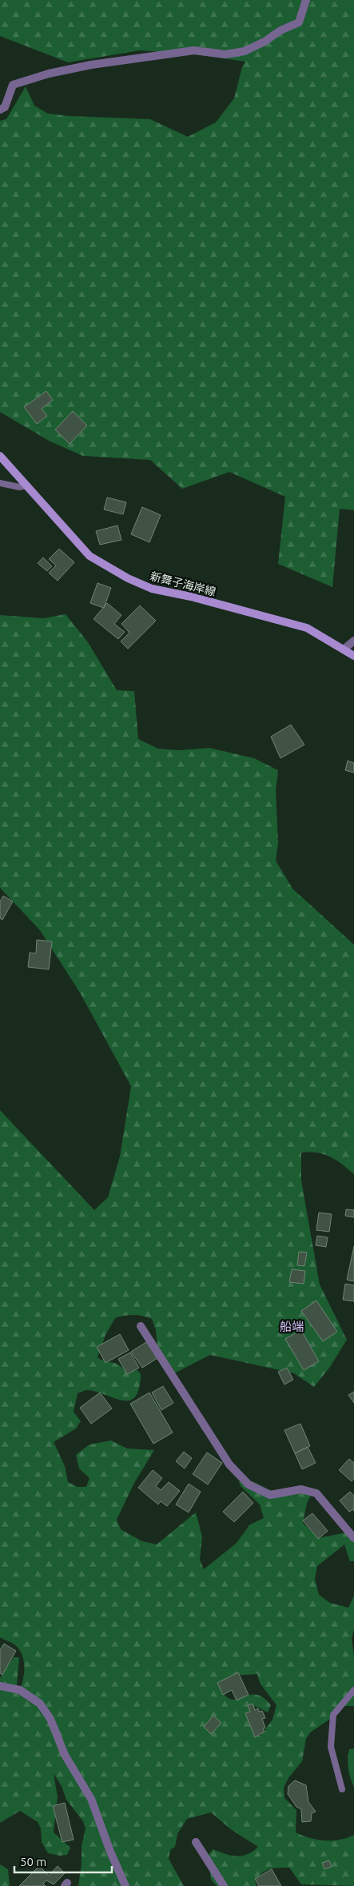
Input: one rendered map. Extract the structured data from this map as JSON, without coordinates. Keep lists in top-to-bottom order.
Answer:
{
  "streets": {
    "main road": ["新舞子海岸線"]
  },
  "districts": ["船端"],
  "scale_bar": "50 m"
}
